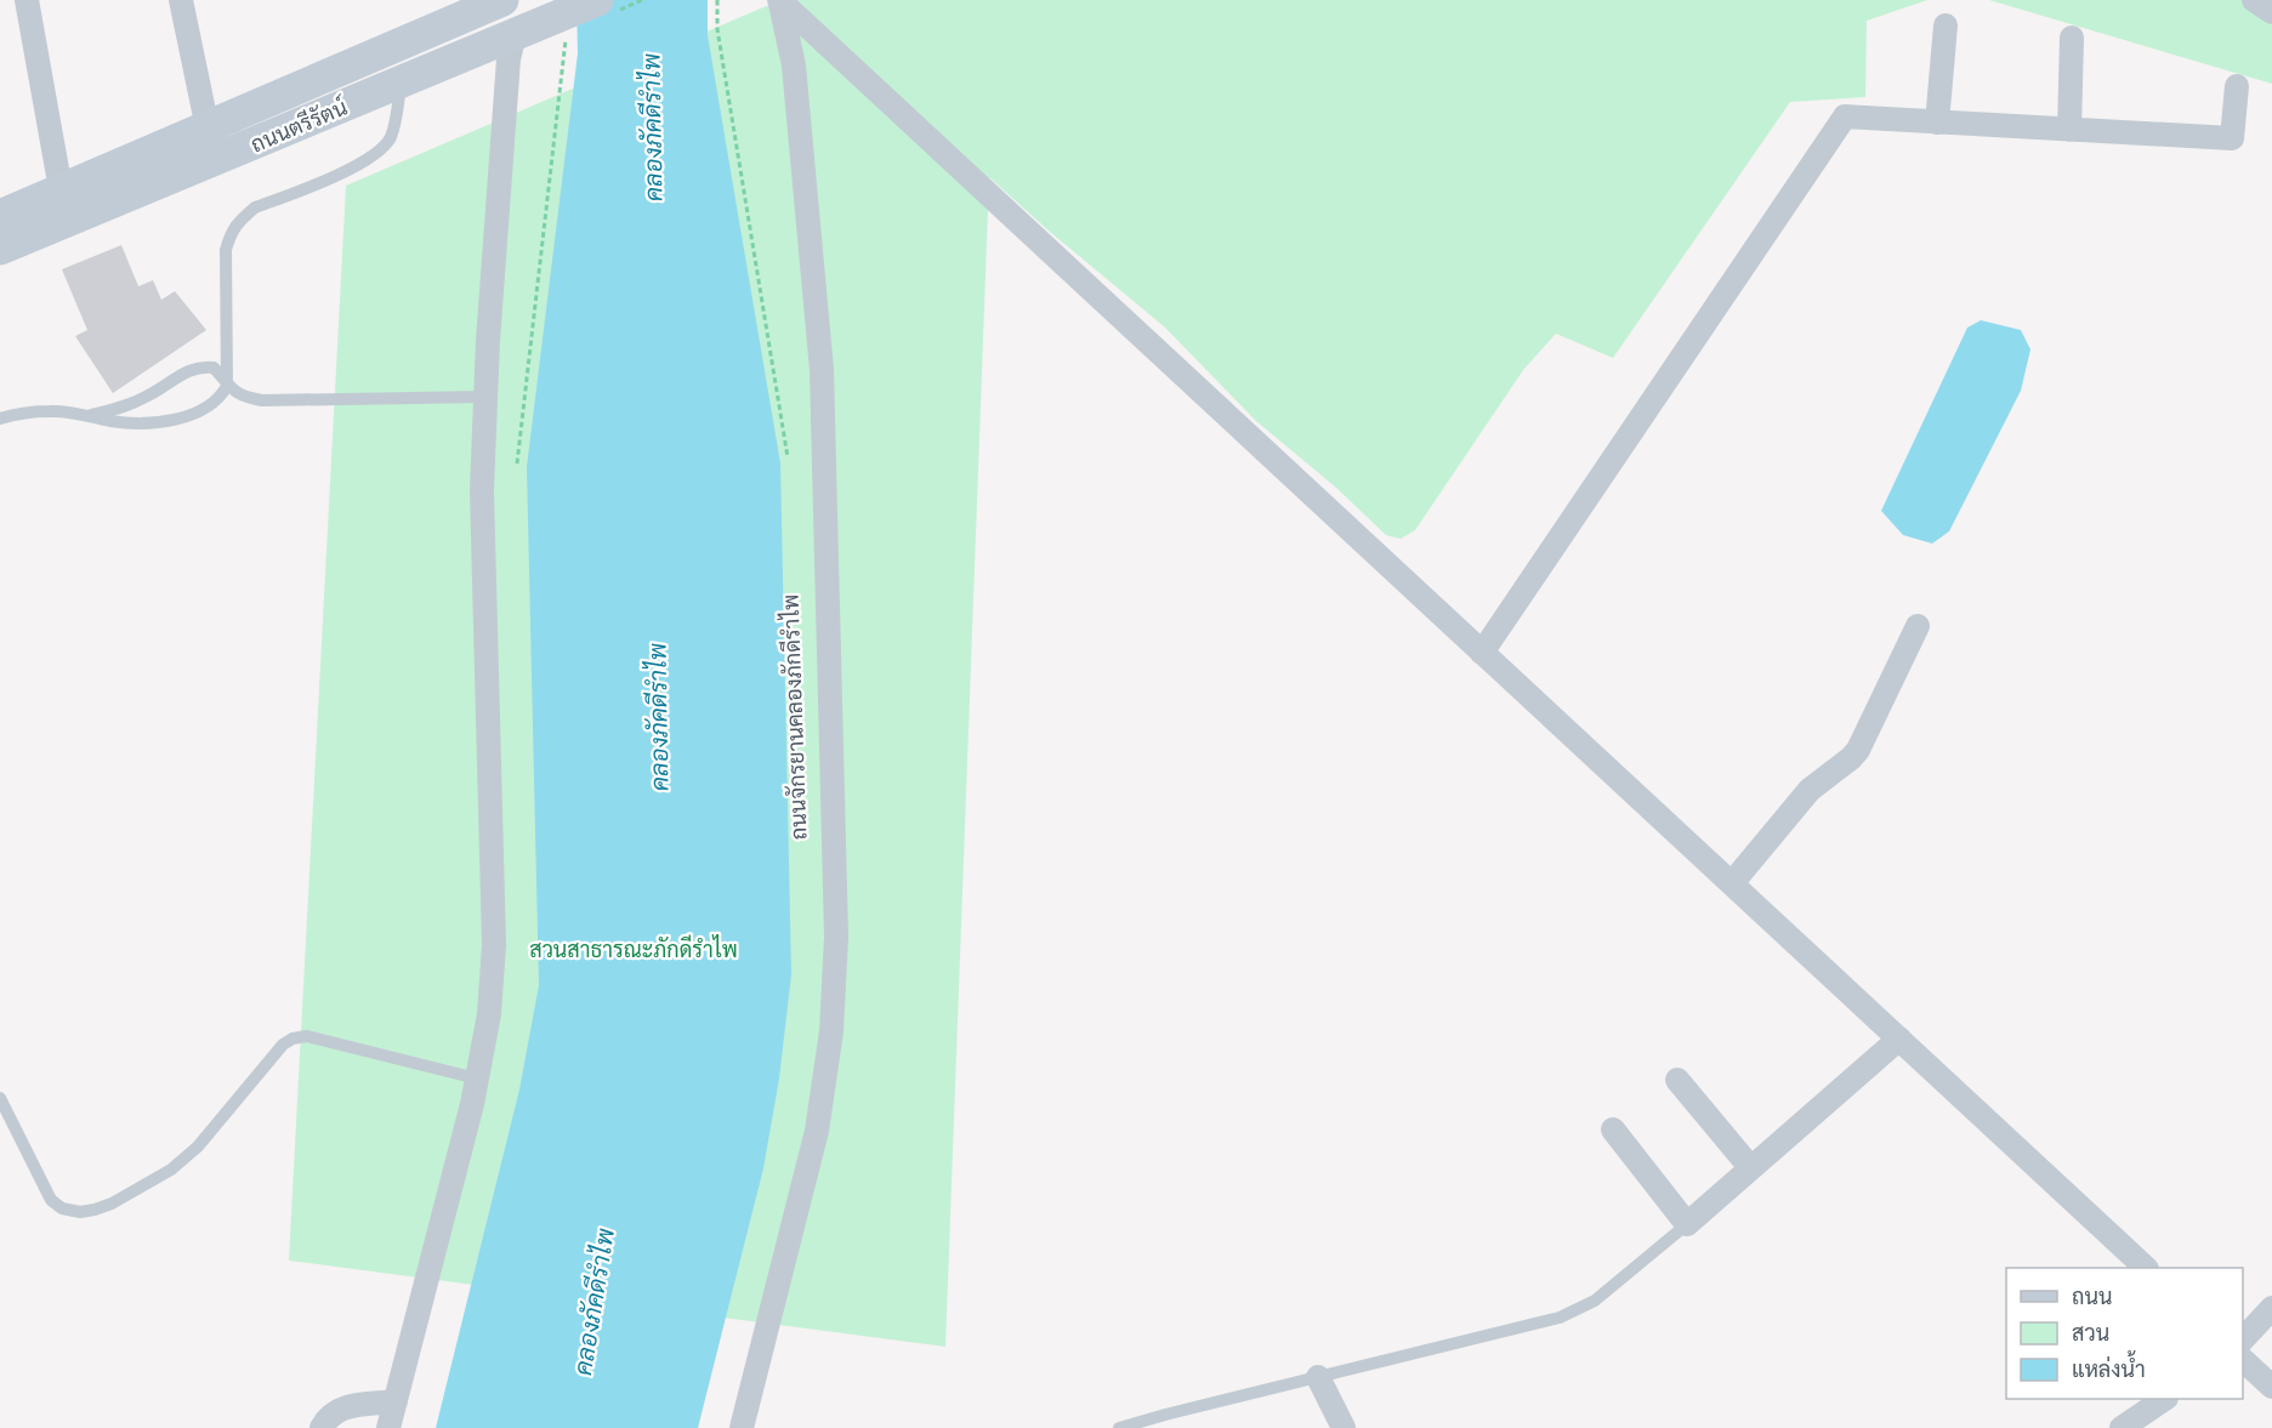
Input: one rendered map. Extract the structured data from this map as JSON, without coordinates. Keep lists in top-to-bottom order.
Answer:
{
  "streets": {
    "main road": ["ถนนตรีรัตน์"]
  },
  "water": ["คลองภัคดีรำไพ"],
  "parks": ["สวนสาธารณะภักดีรำไพ"],
  "legend": ["ถนน", "สวน", "แหล่งน้ำ"]
}
